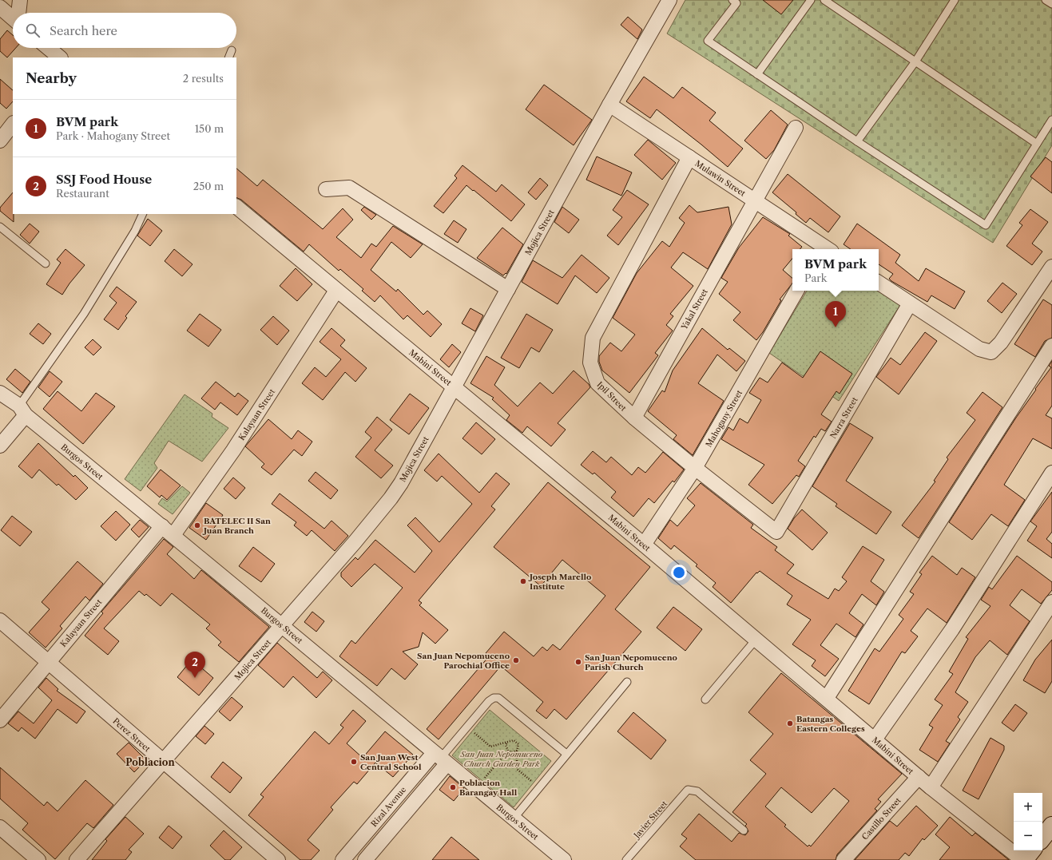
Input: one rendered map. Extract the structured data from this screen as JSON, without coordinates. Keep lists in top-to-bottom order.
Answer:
{
  "streets": {
    "street": [
      "Mulawin Street",
      "Mojica Street",
      "Yakal Street",
      "Mabini Street",
      "Ipil Street",
      "Kalayaan Street",
      "Narra Street",
      "Mahogany Street",
      "Burgos Street",
      "Perez Street",
      "Rizal Avenue",
      "Castillo Street"
    ],
    "lane": ["Javier Street"]
  },
  "crossings": [
    ["Mulawin Street", "Mojica Street"],
    ["Mulawin Street", "Yakal Street"],
    ["Mulawin Street", "Ipil Street"],
    ["Mojica Street", "Mabini Street"],
    ["Mojica Street", "Burgos Street"],
    ["Mojica Street", "Perez Street"],
    ["Yakal Street", "Ipil Street"],
    ["Mabini Street", "Kalayaan Street"],
    ["Mabini Street", "Mahogany Street"],
    ["Mabini Street", "Castillo Street"],
    ["Ipil Street", "Narra Street"],
    ["Ipil Street", "Mahogany Street"],
    ["Kalayaan Street", "Burgos Street"],
    ["Kalayaan Street", "Perez Street"],
    ["Burgos Street", "Rizal Avenue"]
  ],
  "districts": ["Poblacion"],
  "parks": ["San Juan Nepomuceno Church Garden Park"],
  "places": [
    "BATELEC II San Juan Branch",
    "Joseph Marello Institute",
    "San Juan Nepomuceno Parochial Office",
    "San Juan Nepomuceno Parish Church",
    "Batangas Eastern Colleges",
    "San Juan West Central School",
    "Poblacion Barangay Hall"
  ],
  "page": {
    "search": "Search here",
    "heading": ["Nearby", "2 results"],
    "list": [
      {
        "mark": "1",
        "name": "BVM park",
        "note": "Park · Mahogany Street",
        "value": "150 m"
      },
      {
        "mark": "2",
        "name": "SSJ Food House",
        "note": "Restaurant",
        "value": "250 m"
      }
    ],
    "popup": ["BVM park", "Park"],
    "pins": ["1", "2"],
    "map_buttons": ["+", "−"]
  }
}
